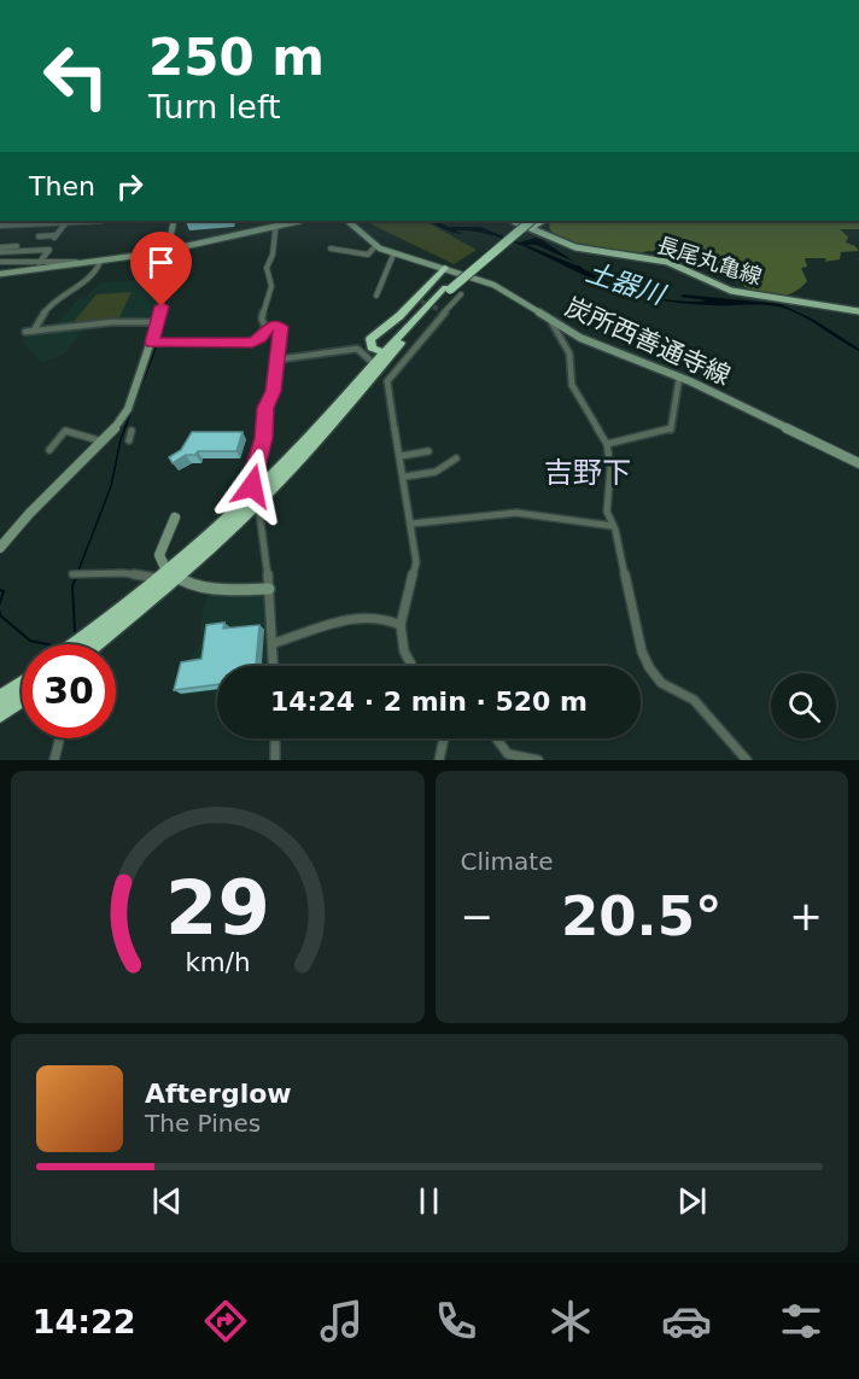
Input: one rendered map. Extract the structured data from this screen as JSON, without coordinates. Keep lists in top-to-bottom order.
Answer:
{
  "streets": {
    "main road": ["長尾丸亀線", "炭所西善通寺線"]
  },
  "districts": ["吉野下"],
  "water": ["土器川"],
  "page": {
    "turn": ["250 m", "Turn left"],
    "then": "Then",
    "limit": "30",
    "trip": "14:24 · 2 min · 520 m",
    "tile": "Climate",
    "heat": ["−", "20.5°", "+"],
    "song": ["Afterglow", "The Pines"],
    "tabs": "14:22",
    "gauge": ["29", "km/h"]
  }
}
